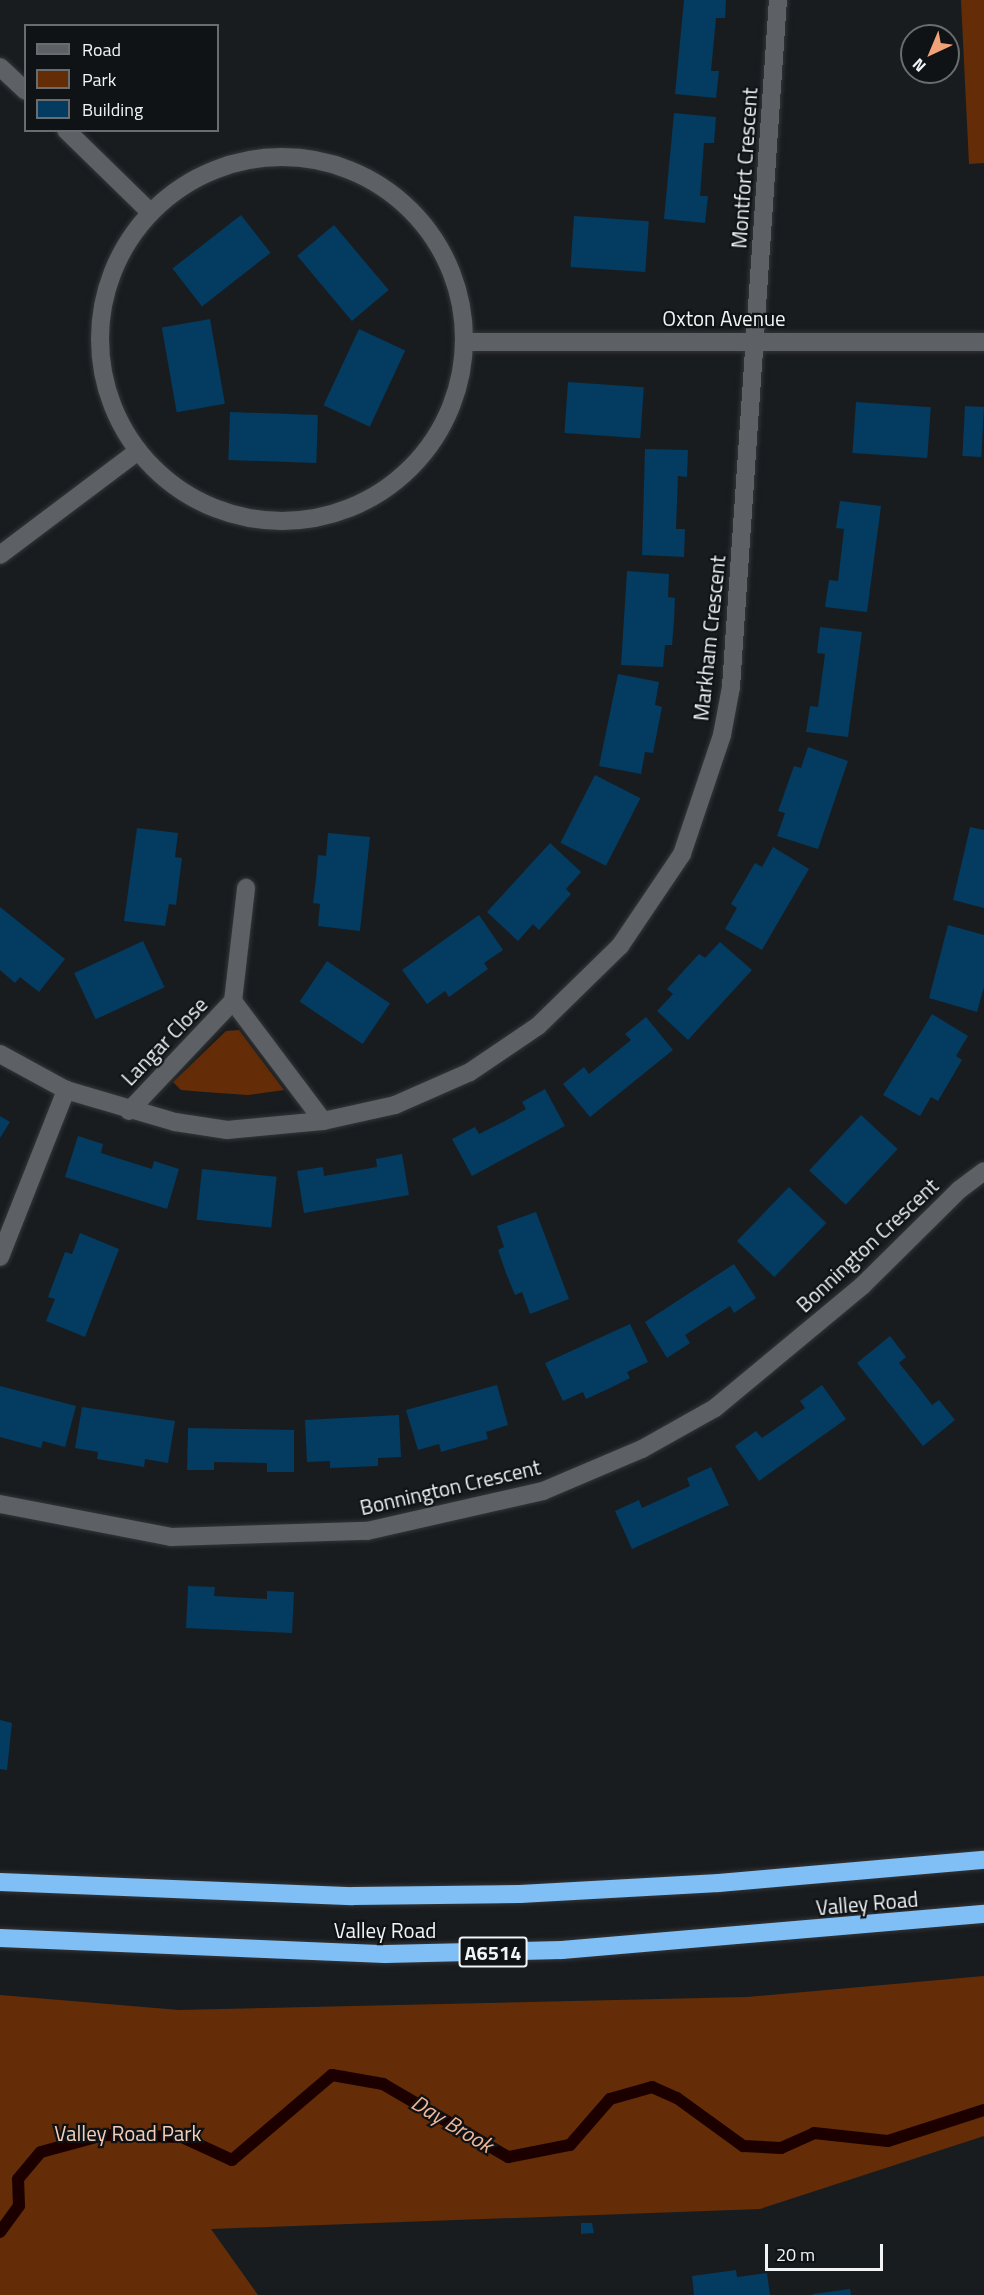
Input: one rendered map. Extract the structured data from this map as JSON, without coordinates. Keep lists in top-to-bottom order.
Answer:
{
  "streets": {
    "highway": ["Valley Road", "A6514"],
    "street": [
      "Montfort Crescent",
      "Oxton Avenue",
      "Markham Crescent",
      "Langar Close",
      "Bonnington Crescent"
    ]
  },
  "crossings": [
    ["Montfort Crescent", "Oxton Avenue"],
    ["Montfort Crescent", "Markham Crescent"],
    ["Oxton Avenue", "Markham Crescent"],
    ["Markham Crescent", "Langar Close"]
  ],
  "water": ["Day Brook"],
  "parks": ["Valley Road Park"],
  "legend": ["Road", "Park", "Building"],
  "scale_bar": "20 m",
  "north": "bottom left"
}
